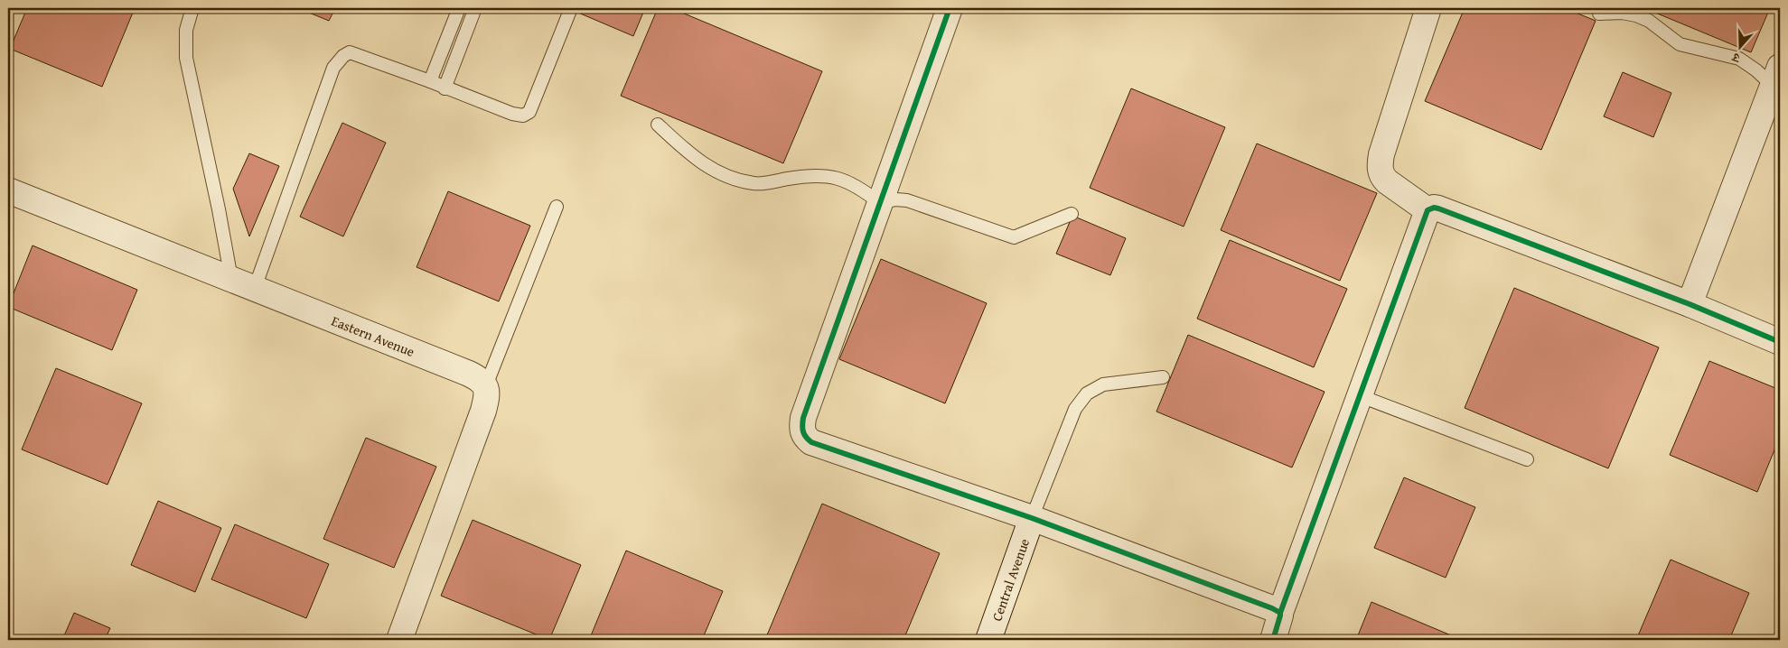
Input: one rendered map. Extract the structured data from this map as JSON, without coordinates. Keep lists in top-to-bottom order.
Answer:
{
  "streets": {
    "street": ["Eastern Avenue", "Central Avenue"]
  },
  "north": "bottom"
}
